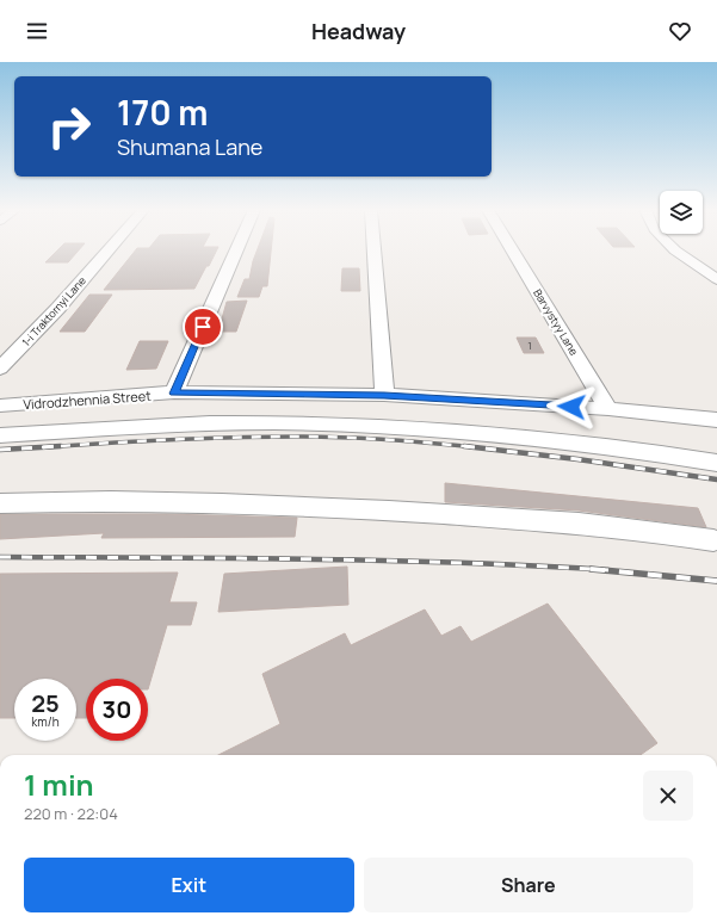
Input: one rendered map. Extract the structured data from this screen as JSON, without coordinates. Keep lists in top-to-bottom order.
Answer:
{
  "streets": {
    "street": ["1-i Traktornyi Lane", "Barvystyy Lane", "Vidrodzhennia Street"]
  },
  "crossings": [
    ["Barvystyy Lane", "Vidrodzhennia Street"]
  ],
  "house_numbers": ["1"],
  "page": {
    "header": "Headway",
    "turn": ["170 m", "Shumana Lane"],
    "speed": "25 km/h",
    "limit": "30",
    "heading": ["1 min", "220 m · 22:04"],
    "buttons": ["Exit", "Share"]
  }
}
